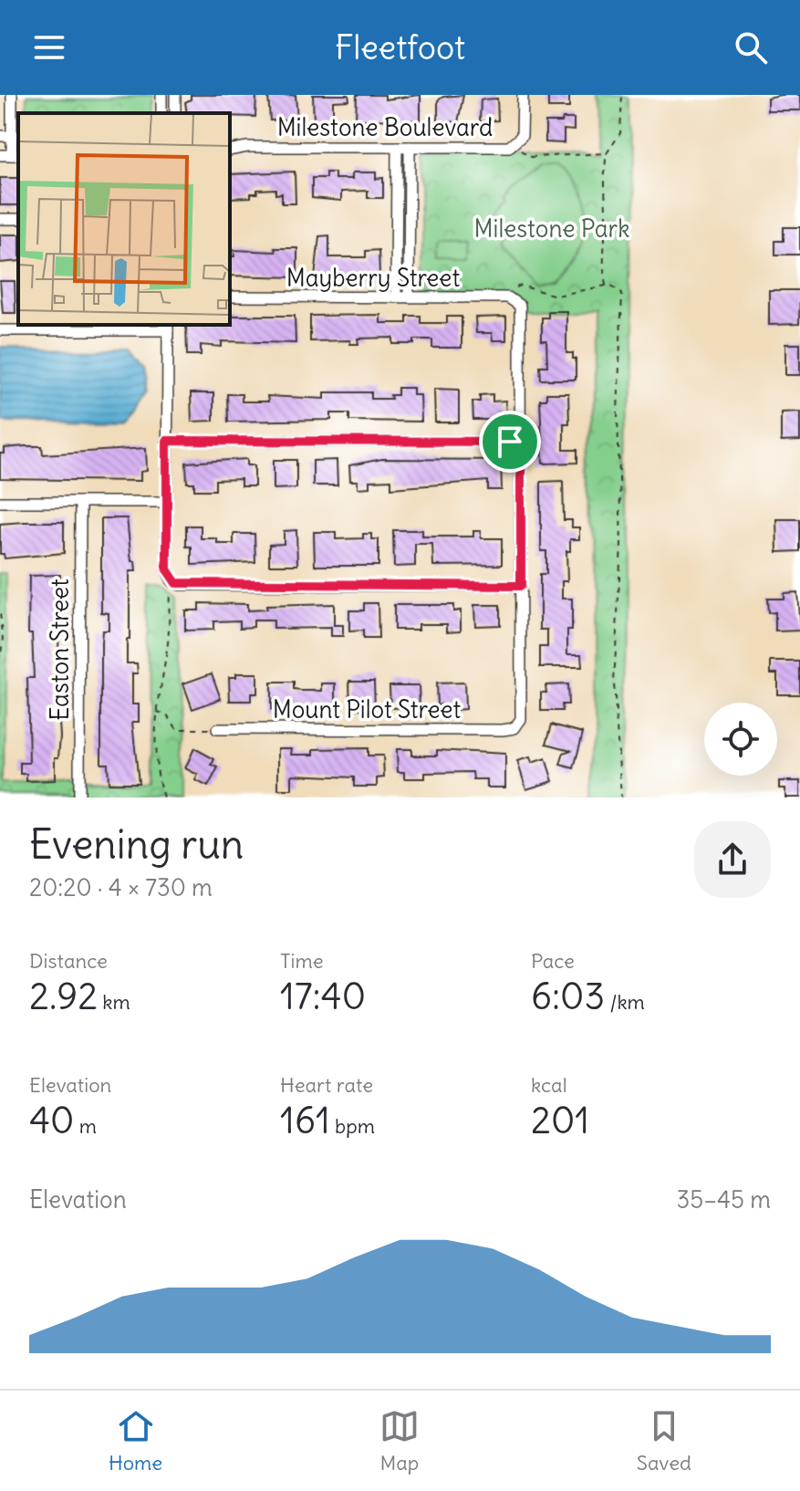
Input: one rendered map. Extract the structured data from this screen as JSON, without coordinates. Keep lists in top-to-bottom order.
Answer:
{
  "streets": {
    "street": [
      "Milestone Boulevard",
      "Mayberry Street",
      "Easton Street",
      "Mount Pilot Street"
    ]
  },
  "parks": ["Milestone Park"],
  "page": {
    "header": "Fleetfoot",
    "heading": ["Evening run", "20:20 · 4 × 730 m"],
    "stats": [
      ["Distance", "2.92 km"],
      ["Time", "17:40"],
      ["Pace", "6:03 /km"],
      ["Elevation", "40 m"],
      ["Heart rate", "161 bpm"],
      ["kcal", "201"]
    ],
    "chart": ["Elevation", "35–45 m"],
    "tabs": ["Home", "Map", "Saved"]
  }
}
